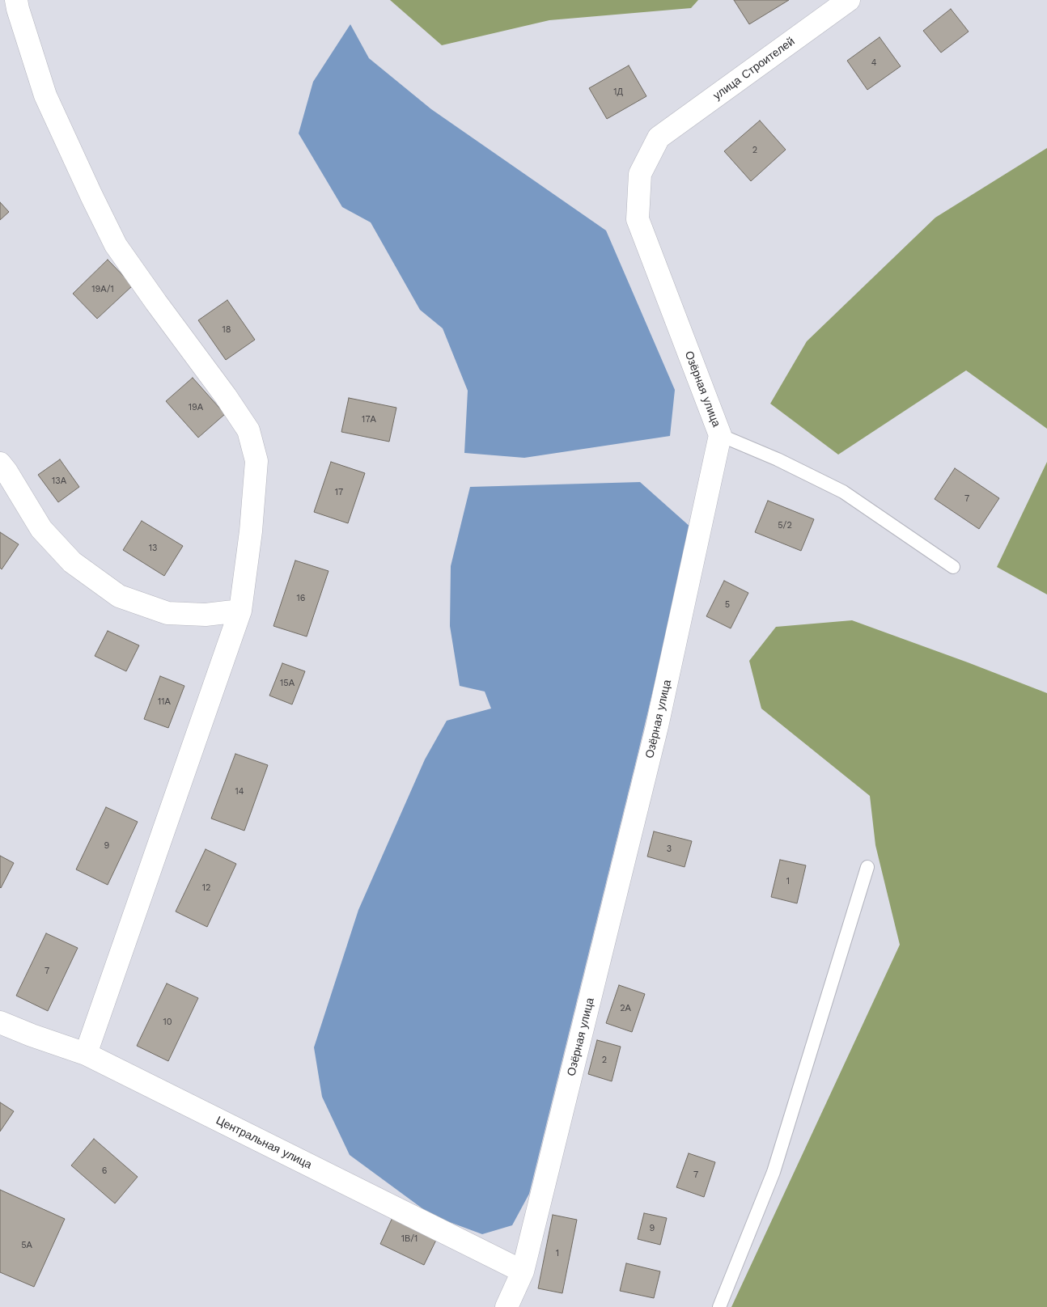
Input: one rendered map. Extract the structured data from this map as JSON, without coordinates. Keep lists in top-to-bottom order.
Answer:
{
  "streets": {
    "street": ["улица Строителей", "Озёрная улица", "Центральная улица"]
  },
  "crossings": [
    ["улица Строителей", "Озёрная улица"],
    ["Озёрная улица", "Центральная улица"]
  ],
  "house_numbers": [
    "4",
    "1Д",
    "2",
    "19А/1",
    "18",
    "19А",
    "17А",
    "13А",
    "17",
    "7",
    "5/2",
    "13",
    "16",
    "5",
    "15А",
    "11А",
    "14",
    "9",
    "3",
    "1",
    "12",
    "7",
    "2А",
    "10",
    "2",
    "6",
    "7",
    "9",
    "1В/1",
    "5А",
    "1"
  ]
}
